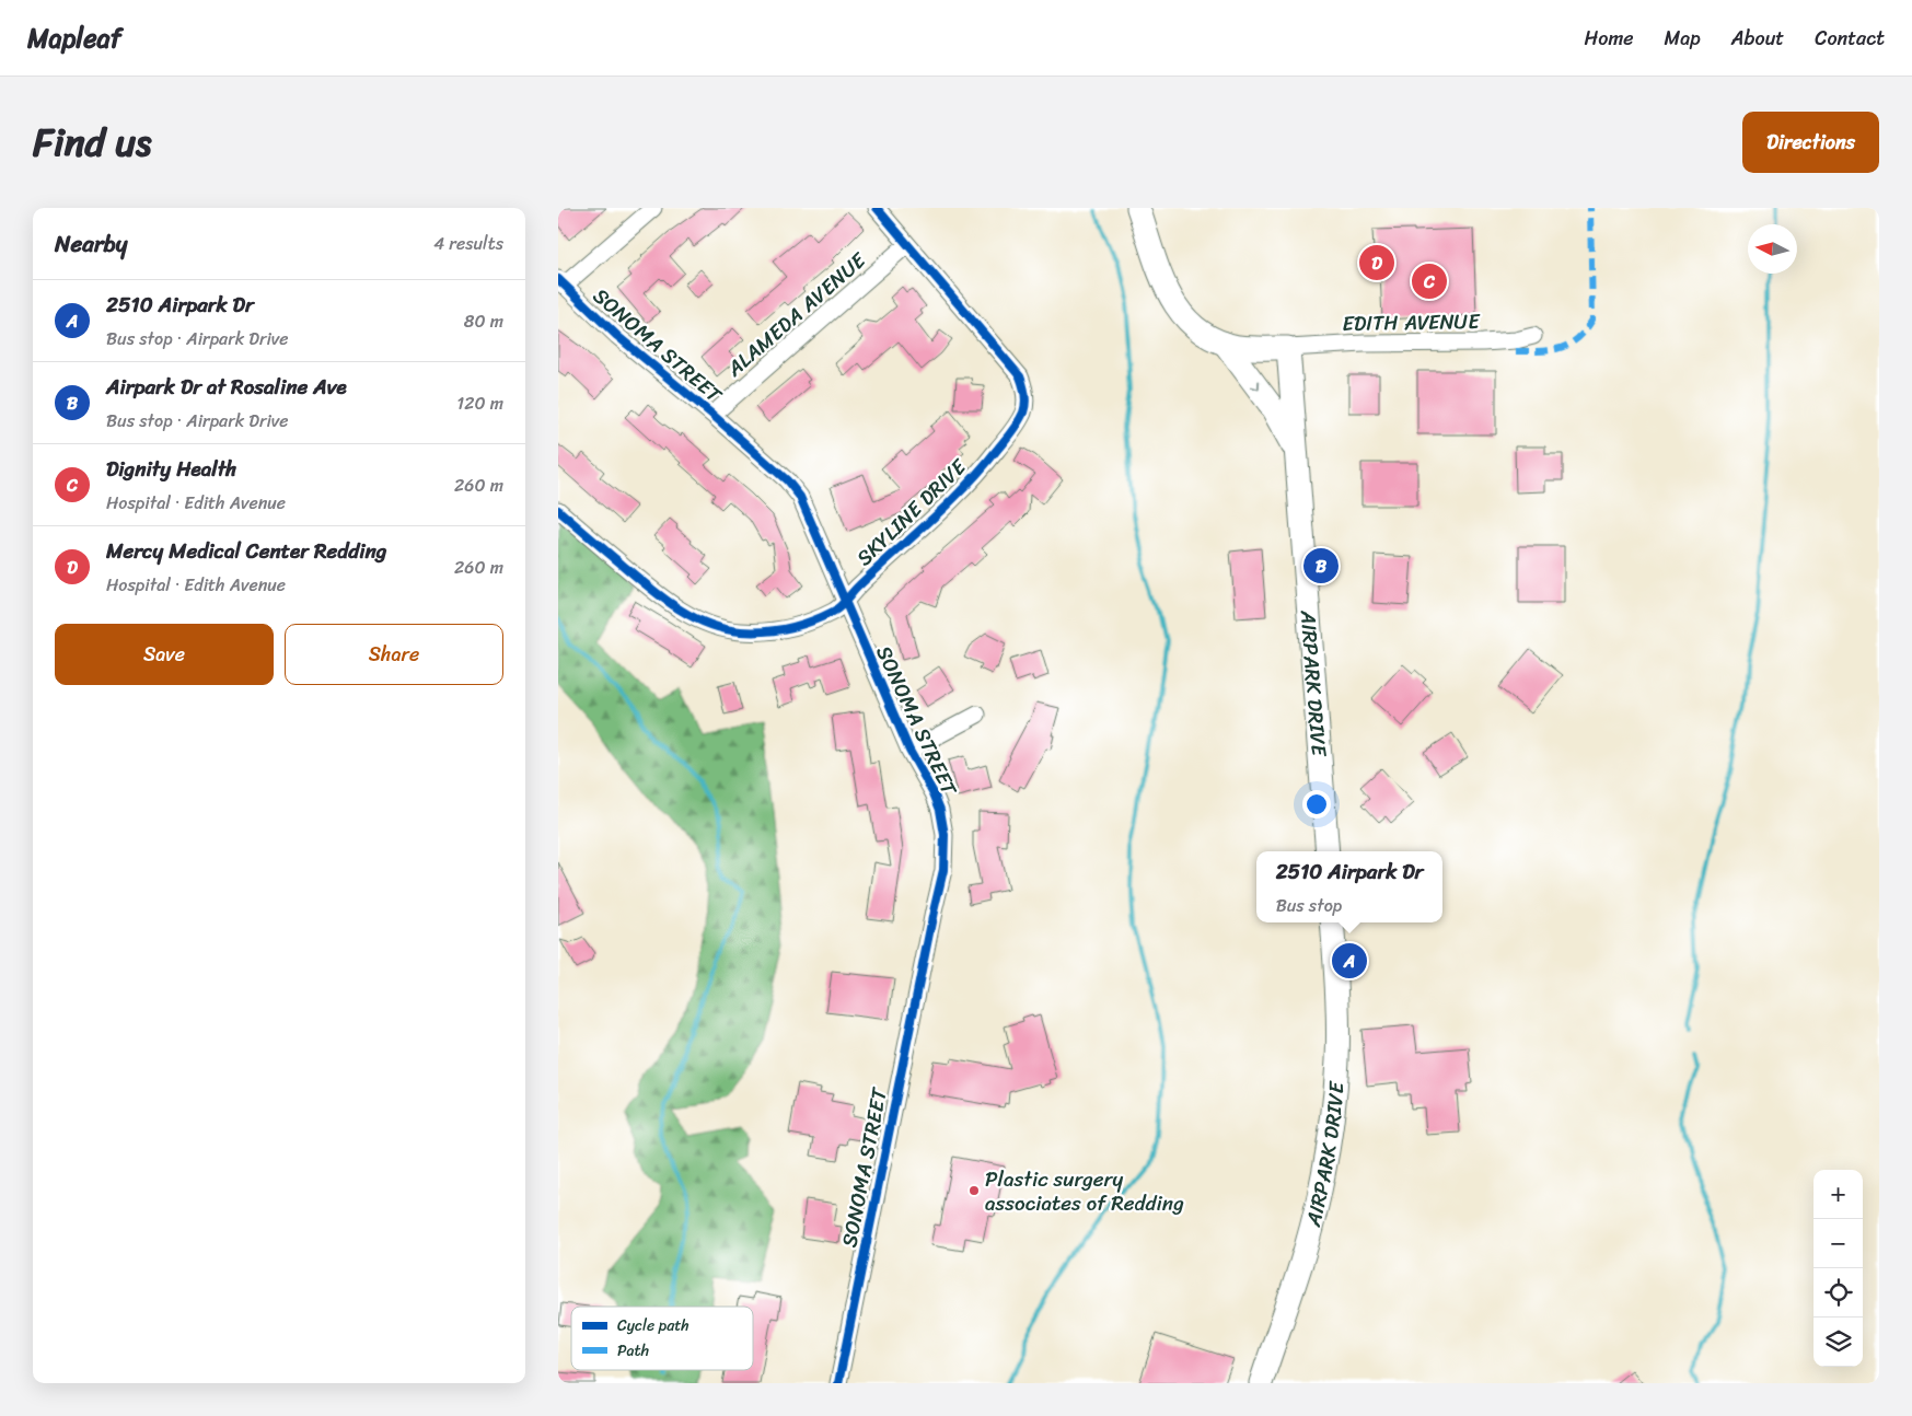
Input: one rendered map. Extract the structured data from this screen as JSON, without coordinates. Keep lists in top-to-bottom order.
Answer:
{
  "streets": {
    "street": [
      "ALAMEDA AVENUE",
      "EDITH AVENUE",
      "SONOMA STREET",
      "SKYLINE DRIVE",
      "AIRPARK DRIVE"
    ]
  },
  "crossings": [
    ["ALAMEDA AVENUE", "SONOMA STREET"],
    ["ALAMEDA AVENUE", "SKYLINE DRIVE"],
    ["EDITH AVENUE", "AIRPARK DRIVE"],
    ["SONOMA STREET", "SKYLINE DRIVE"]
  ],
  "places": ["Plastic surgery associates of Redding"],
  "legend": ["Cycle path", "Path"],
  "north": "left",
  "page": {
    "header": "Mapleaf",
    "nav": [
      "Home",
      "Map",
      "About",
      "Contact"
    ],
    "title": "Find us",
    "buttons": [
      "Directions",
      ["Save", "Share"]
    ],
    "heading": ["Nearby", "4 results"],
    "pins": [
      "D",
      "C",
      "B",
      "A"
    ],
    "list": [
      {
        "mark": "A",
        "name": "2510 Airpark Dr",
        "note": "Bus stop · Airpark Drive",
        "value": "80 m"
      },
      {
        "mark": "B",
        "name": "Airpark Dr at Rosaline Ave",
        "note": "Bus stop · Airpark Drive",
        "value": "120 m"
      },
      {
        "mark": "C",
        "name": "Dignity Health",
        "note": "Hospital · Edith Avenue",
        "value": "260 m"
      },
      {
        "mark": "D",
        "name": "Mercy Medical Center Redding",
        "note": "Hospital · Edith Avenue",
        "value": "260 m"
      }
    ],
    "popup": ["2510 Airpark Dr", "Bus stop"],
    "map_buttons": ["+", "−"]
  }
}
